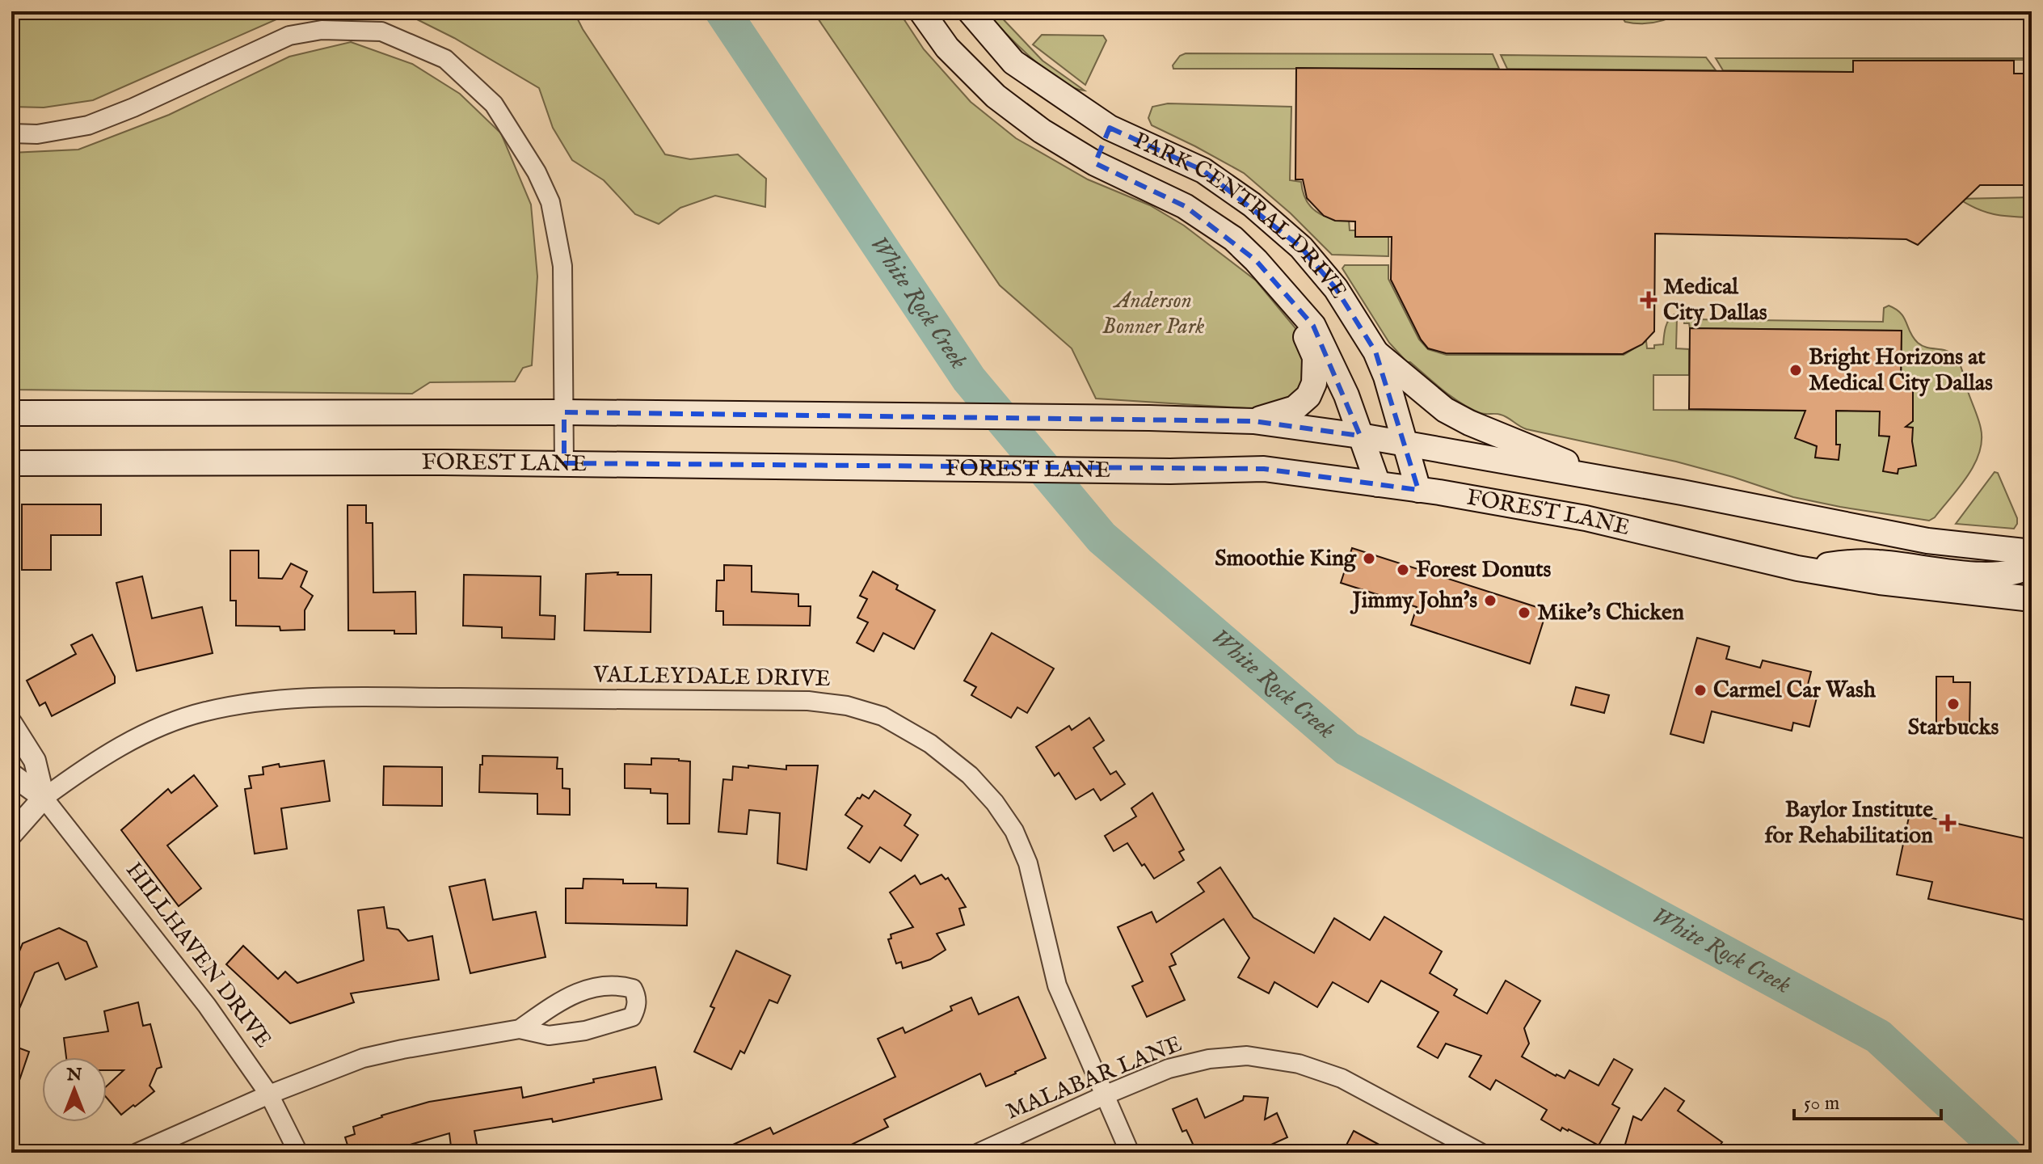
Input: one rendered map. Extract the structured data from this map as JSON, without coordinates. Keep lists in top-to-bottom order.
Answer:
{
  "streets": {
    "main road": ["PARK CENTRAL DRIVE", "FOREST LANE"],
    "street": ["VALLEYDALE DRIVE", "HILLHAVEN DRIVE", "MALABAR LANE"]
  },
  "crossings": [
    ["PARK CENTRAL DRIVE", "FOREST LANE"],
    ["VALLEYDALE DRIVE", "HILLHAVEN DRIVE"],
    ["VALLEYDALE DRIVE", "MALABAR LANE"]
  ],
  "water": ["White Rock Creek"],
  "parks": ["Anderson Bonner Park"],
  "places": {
    "health": ["Medical City Dallas", "Baylor Institute for Rehabilitation"],
    "other": [
      "Bright Horizons at Medical City Dallas",
      "Smoothie King",
      "Forest Donuts",
      "Jimmy John's",
      "Mike's Chicken",
      "Carmel Car Wash",
      "Starbucks"
    ]
  },
  "scale_bar": "50 m",
  "north": "top"
}
